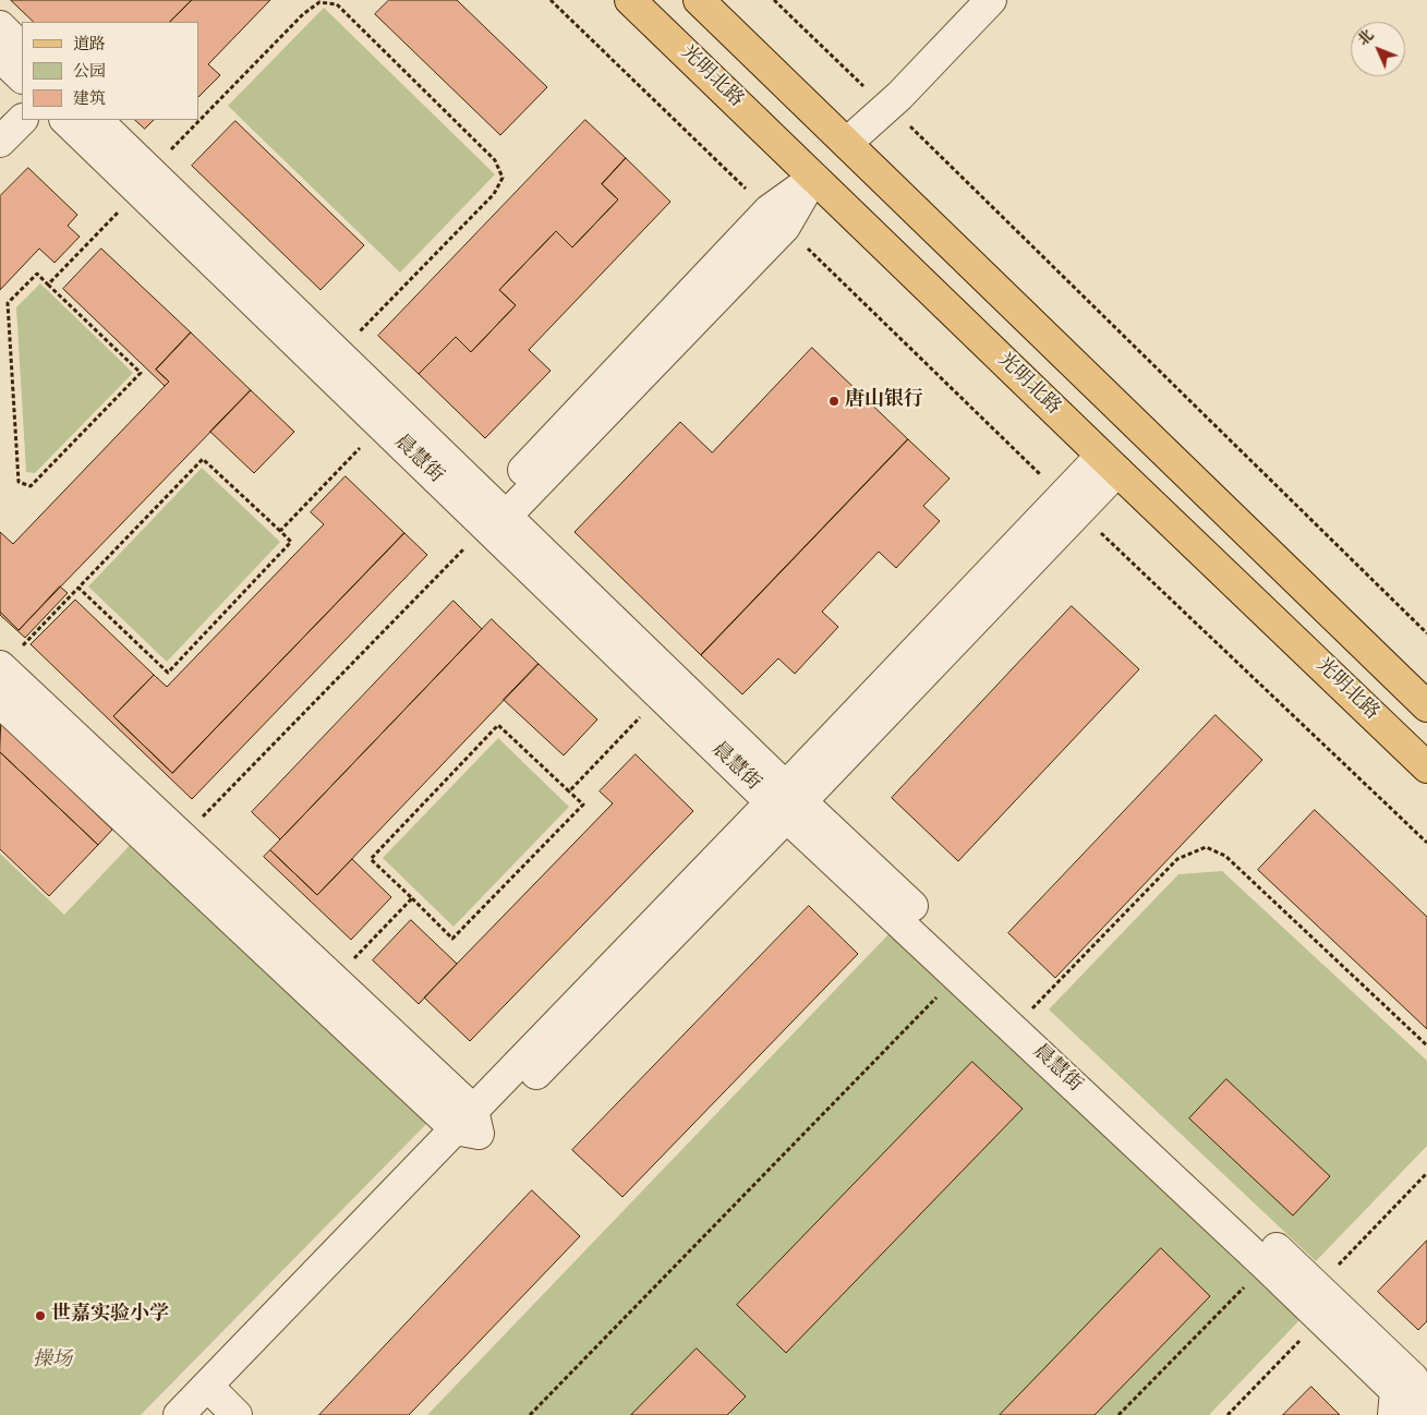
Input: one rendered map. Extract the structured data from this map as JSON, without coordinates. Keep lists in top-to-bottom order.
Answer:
{
  "streets": {
    "main road": ["光明北路"],
    "street": ["晨慧街"]
  },
  "parks": ["操场"],
  "places": ["唐山银行", "世嘉实验小学"],
  "legend": ["道路", "公园", "建筑"],
  "north": "top left"
}
